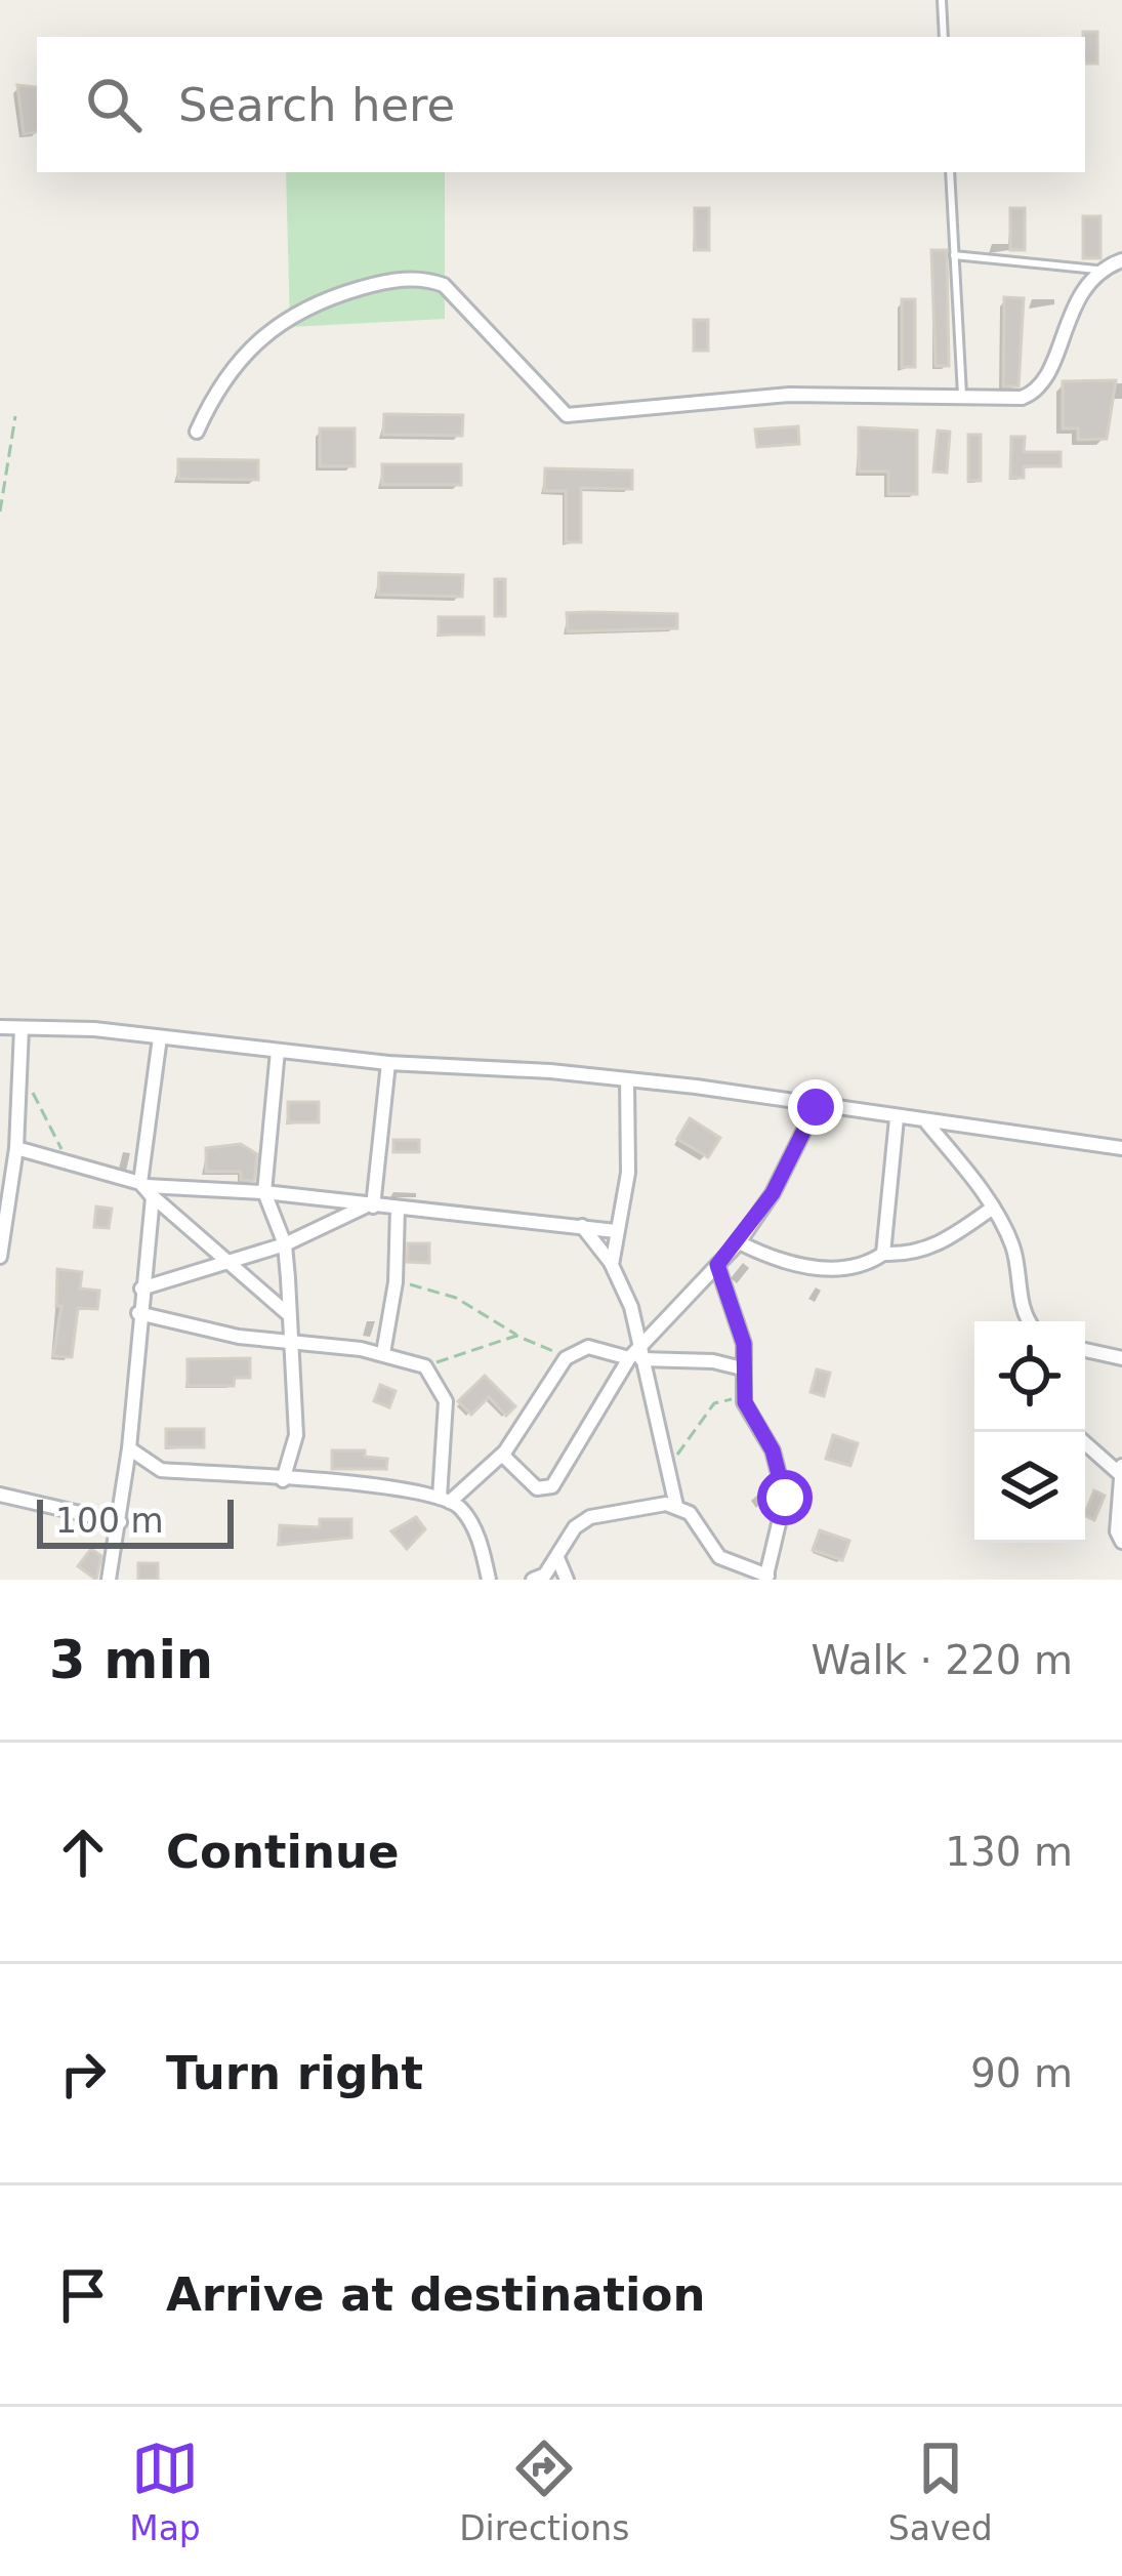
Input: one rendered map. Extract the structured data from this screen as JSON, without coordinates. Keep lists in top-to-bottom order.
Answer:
{
  "scale_bar": "100 m",
  "page": {
    "search": "Search here",
    "scale": "100 m",
    "heading": ["3 min", "Walk · 220 m"],
    "list": [
      ["Continue", "130 m"],
      ["Turn right", "90 m"],
      "Arrive at destination"
    ],
    "nav": ["Map", "Directions", "Saved"]
  }
}
